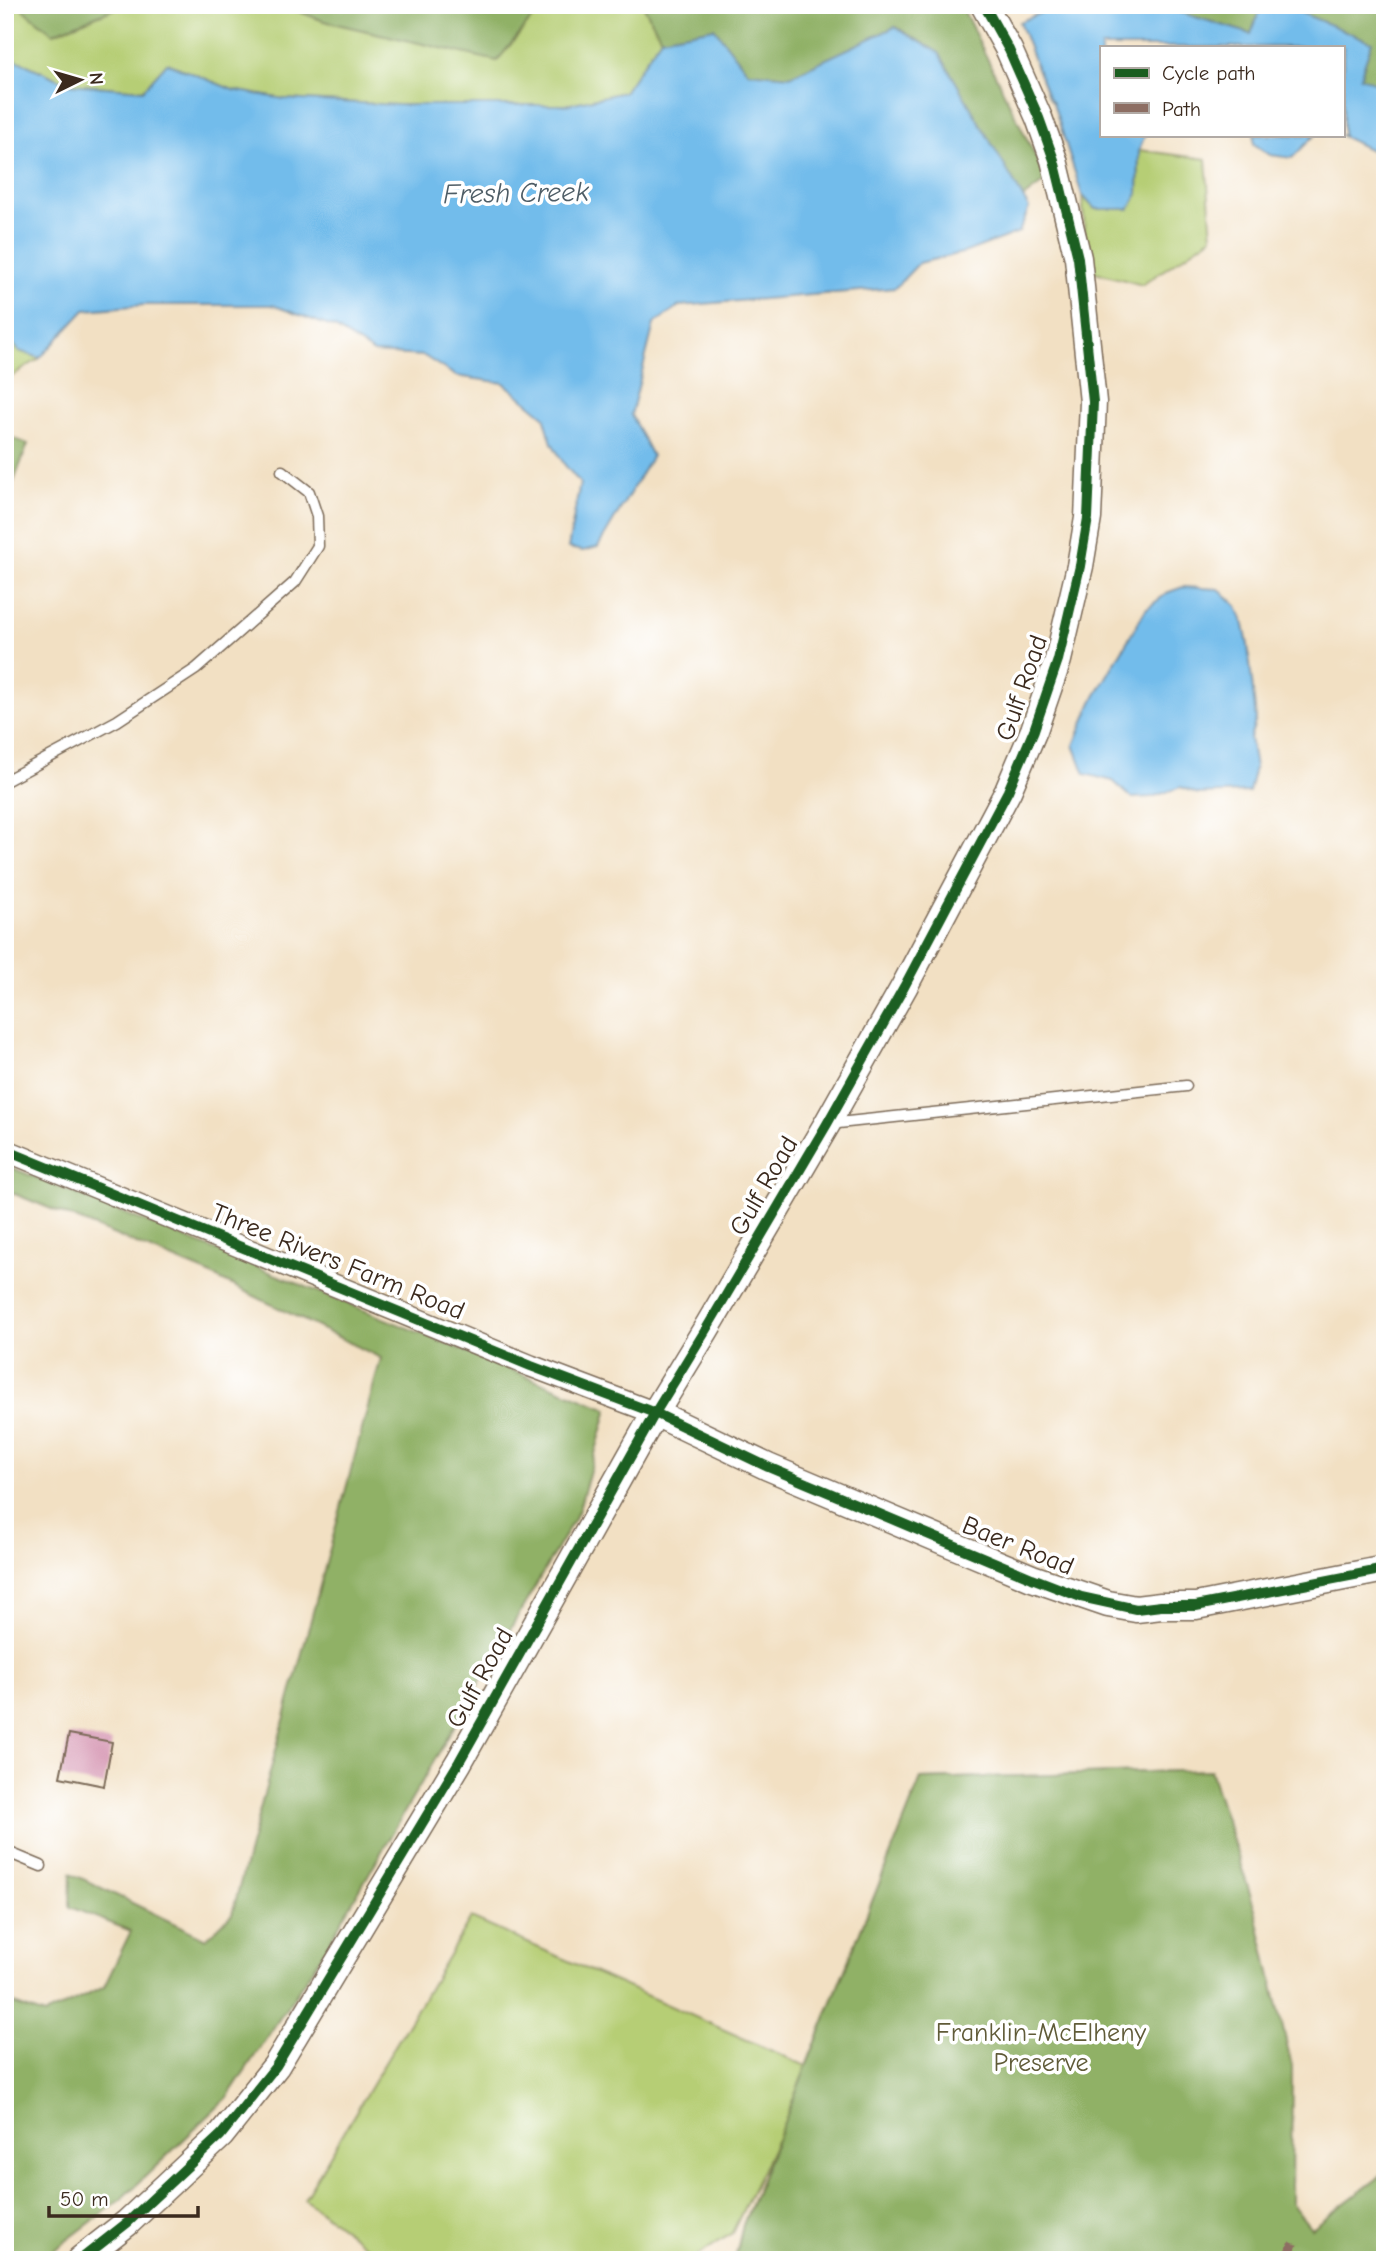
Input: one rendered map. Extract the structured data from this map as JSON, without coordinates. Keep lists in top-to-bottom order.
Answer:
{
  "streets": {
    "street": ["Gulf Road", "Three Rivers Farm Road", "Baer Road"]
  },
  "crossings": [
    ["Gulf Road", "Three Rivers Farm Road"],
    ["Gulf Road", "Baer Road"],
    ["Three Rivers Farm Road", "Baer Road"]
  ],
  "water": ["Fresh Creek"],
  "parks": ["Franklin-McElheny Preserve"],
  "legend": ["Cycle path", "Path"],
  "scale_bar": "50 m",
  "north": "right"
}
